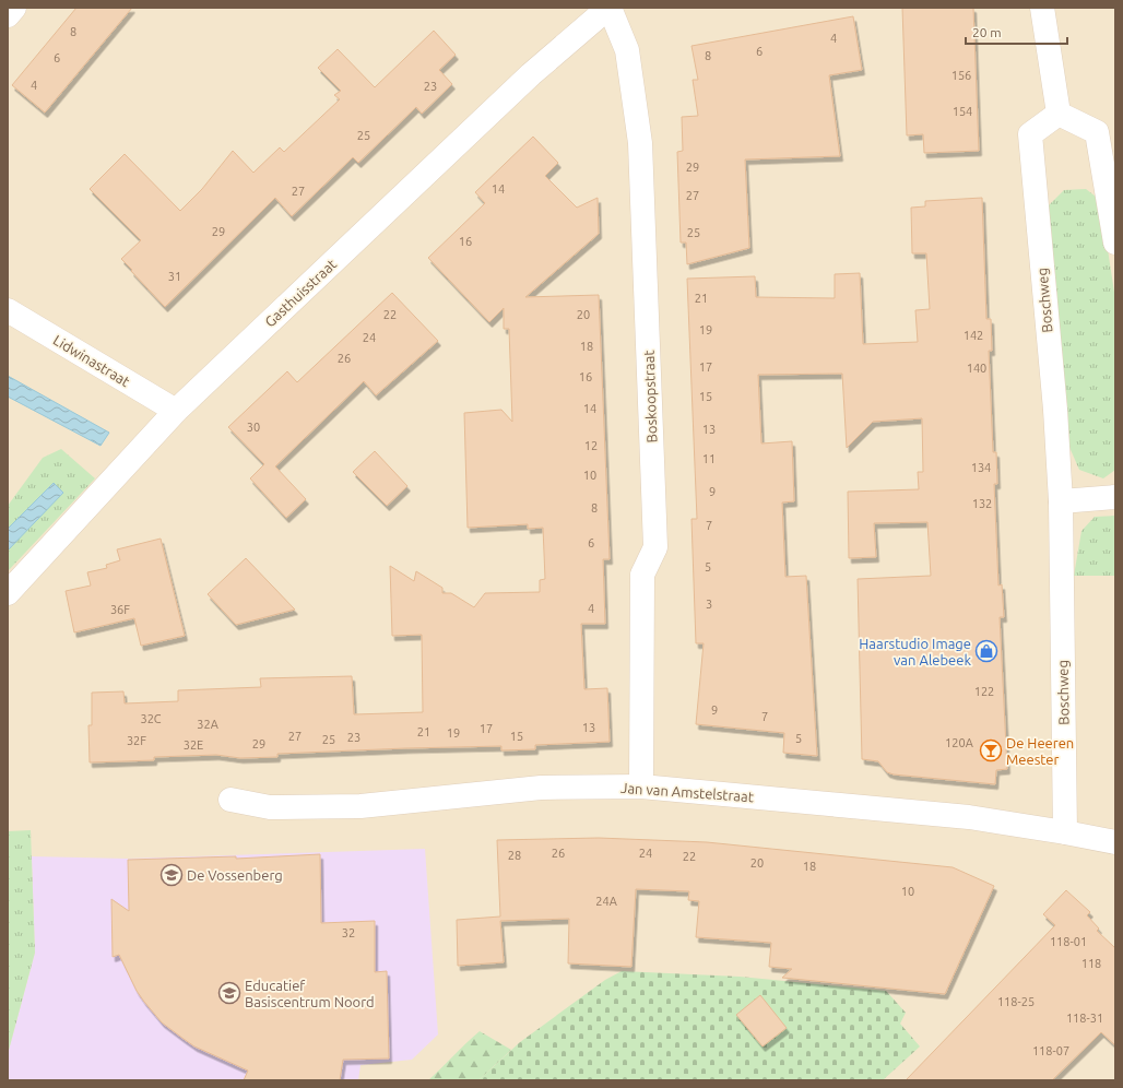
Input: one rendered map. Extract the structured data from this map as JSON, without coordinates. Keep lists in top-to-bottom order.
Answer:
{
  "streets": {
    "street": [
      "Gasthuisstraat",
      "Boschweg",
      "Lidwinastraat",
      "Boskoopstraat",
      "Jan van Amstelstraat"
    ]
  },
  "crossings": [
    ["Gasthuisstraat", "Lidwinastraat"],
    ["Gasthuisstraat", "Boskoopstraat"],
    ["Boschweg", "Jan van Amstelstraat"],
    ["Boskoopstraat", "Jan van Amstelstraat"]
  ],
  "places": {
    "shop": ["Haarstudio Image van Alebeek"],
    "bar": ["De Heeren Meester"],
    "school or university": ["De Vossenberg", "Educatief Basiscentrum Noord"]
  },
  "house_numbers": [
    "8",
    "4",
    "6",
    "8",
    "6",
    "156",
    "4",
    "23",
    "154",
    "25",
    "29",
    "14",
    "27",
    "27",
    "29",
    "25",
    "16",
    "31",
    "21",
    "22",
    "20",
    "19",
    "142",
    "24",
    "18",
    "26",
    "17",
    "140",
    "16",
    "15",
    "14",
    "30",
    "13",
    "12",
    "11",
    "134",
    "10",
    "9",
    "132",
    "8",
    "7",
    "6",
    "5",
    "3",
    "4",
    "36F",
    "122",
    "9",
    "7",
    "32C",
    "32A",
    "13",
    "17",
    "21",
    "19",
    "27",
    "15",
    "23",
    "5",
    "25",
    "32F",
    "120A",
    "29",
    "32E",
    "26",
    "24",
    "28",
    "22",
    "20",
    "18",
    "10",
    "24A",
    "32",
    "118-01",
    "118",
    "118-25",
    "118-31",
    "118-07"
  ],
  "scale_bar": "20 m"
}
